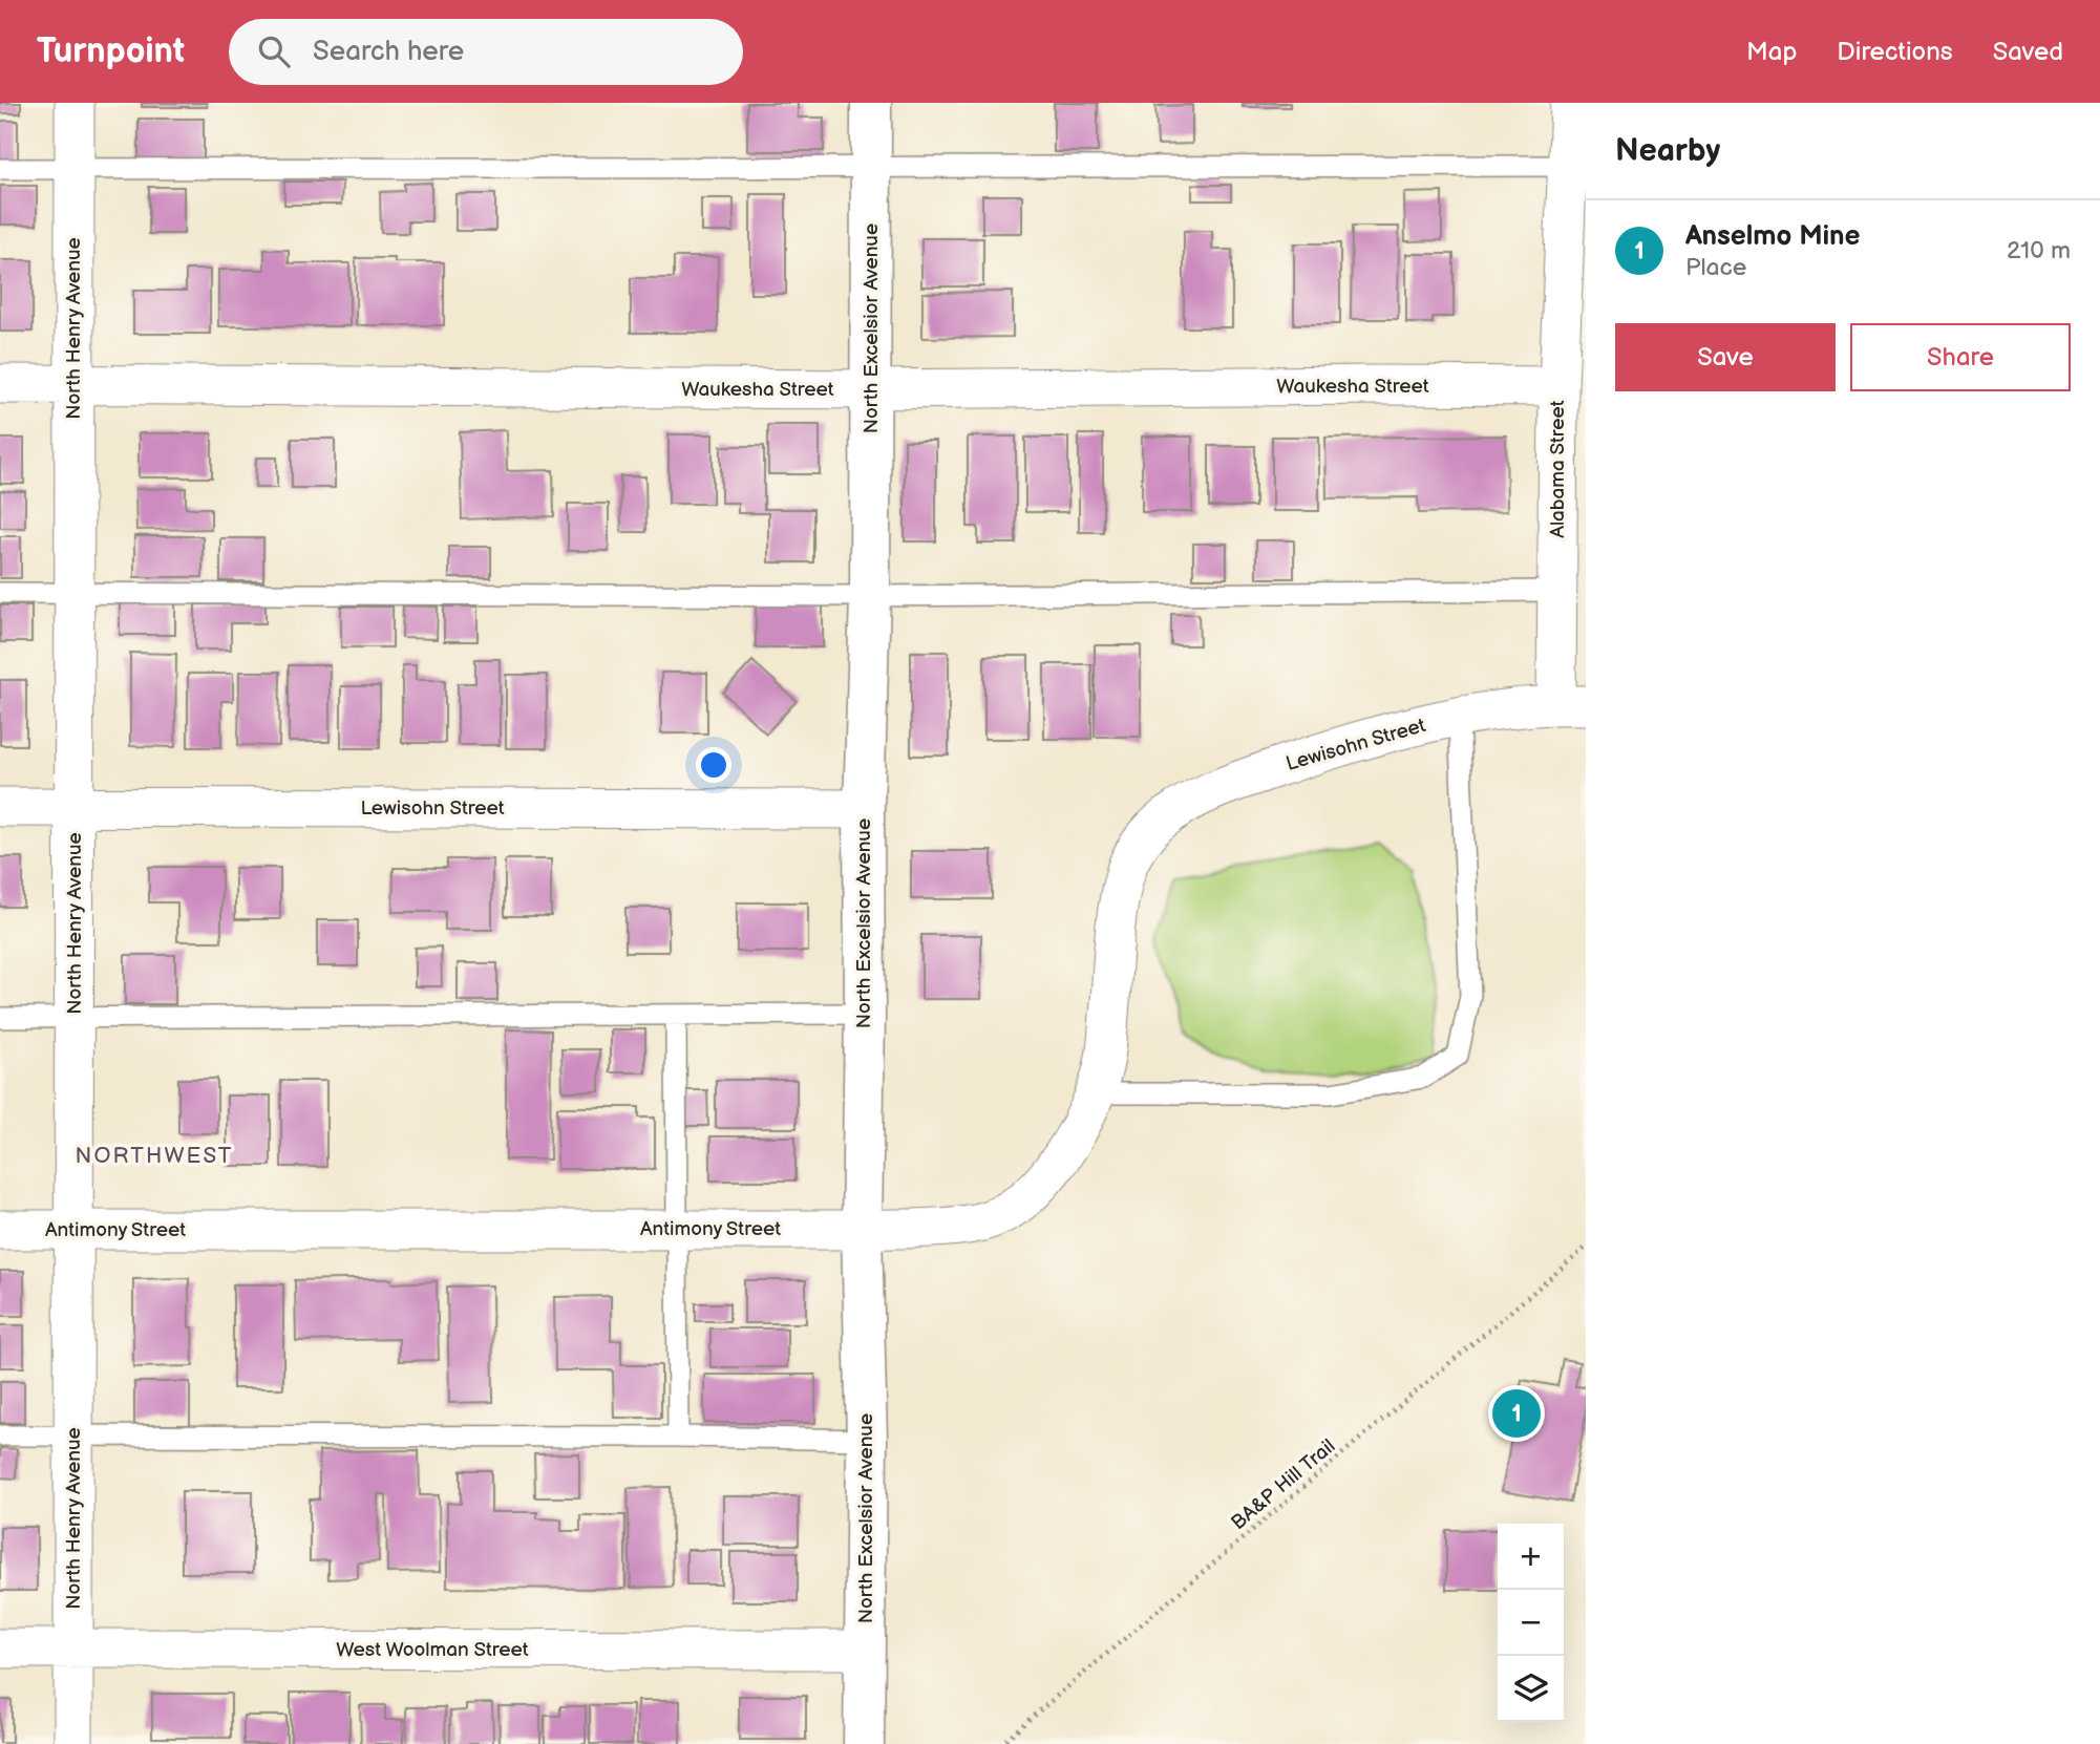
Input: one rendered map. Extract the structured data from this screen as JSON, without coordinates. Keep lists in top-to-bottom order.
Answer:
{
  "streets": {
    "street": [
      "North Henry Avenue",
      "North Excelsior Avenue",
      "Waukesha Street",
      "Alabama Street",
      "Lewisohn Street",
      "Antimony Street",
      "West Woolman Street"
    ],
    "path": ["BA&P Hill Trail"]
  },
  "crossings": [
    ["North Henry Avenue", "Waukesha Street"],
    ["North Henry Avenue", "Lewisohn Street"],
    ["North Henry Avenue", "Antimony Street"],
    ["North Henry Avenue", "West Woolman Street"],
    ["North Excelsior Avenue", "Waukesha Street"],
    ["North Excelsior Avenue", "Lewisohn Street"],
    ["North Excelsior Avenue", "Antimony Street"],
    ["North Excelsior Avenue", "West Woolman Street"],
    ["Waukesha Street", "Alabama Street"],
    ["Alabama Street", "Lewisohn Street"],
    ["Lewisohn Street", "Antimony Street"]
  ],
  "districts": ["NORTHWEST"],
  "page": {
    "header": "Turnpoint",
    "search": "Search here",
    "nav": ["Map", "Directions", "Saved"],
    "heading": "Nearby",
    "list": [
      {
        "mark": "1",
        "name": "Anselmo Mine",
        "note": "Place",
        "value": "210 m"
      }
    ],
    "buttons": ["Save", "Share"],
    "pins": "1",
    "map_buttons": ["+", "−"]
  }
}
